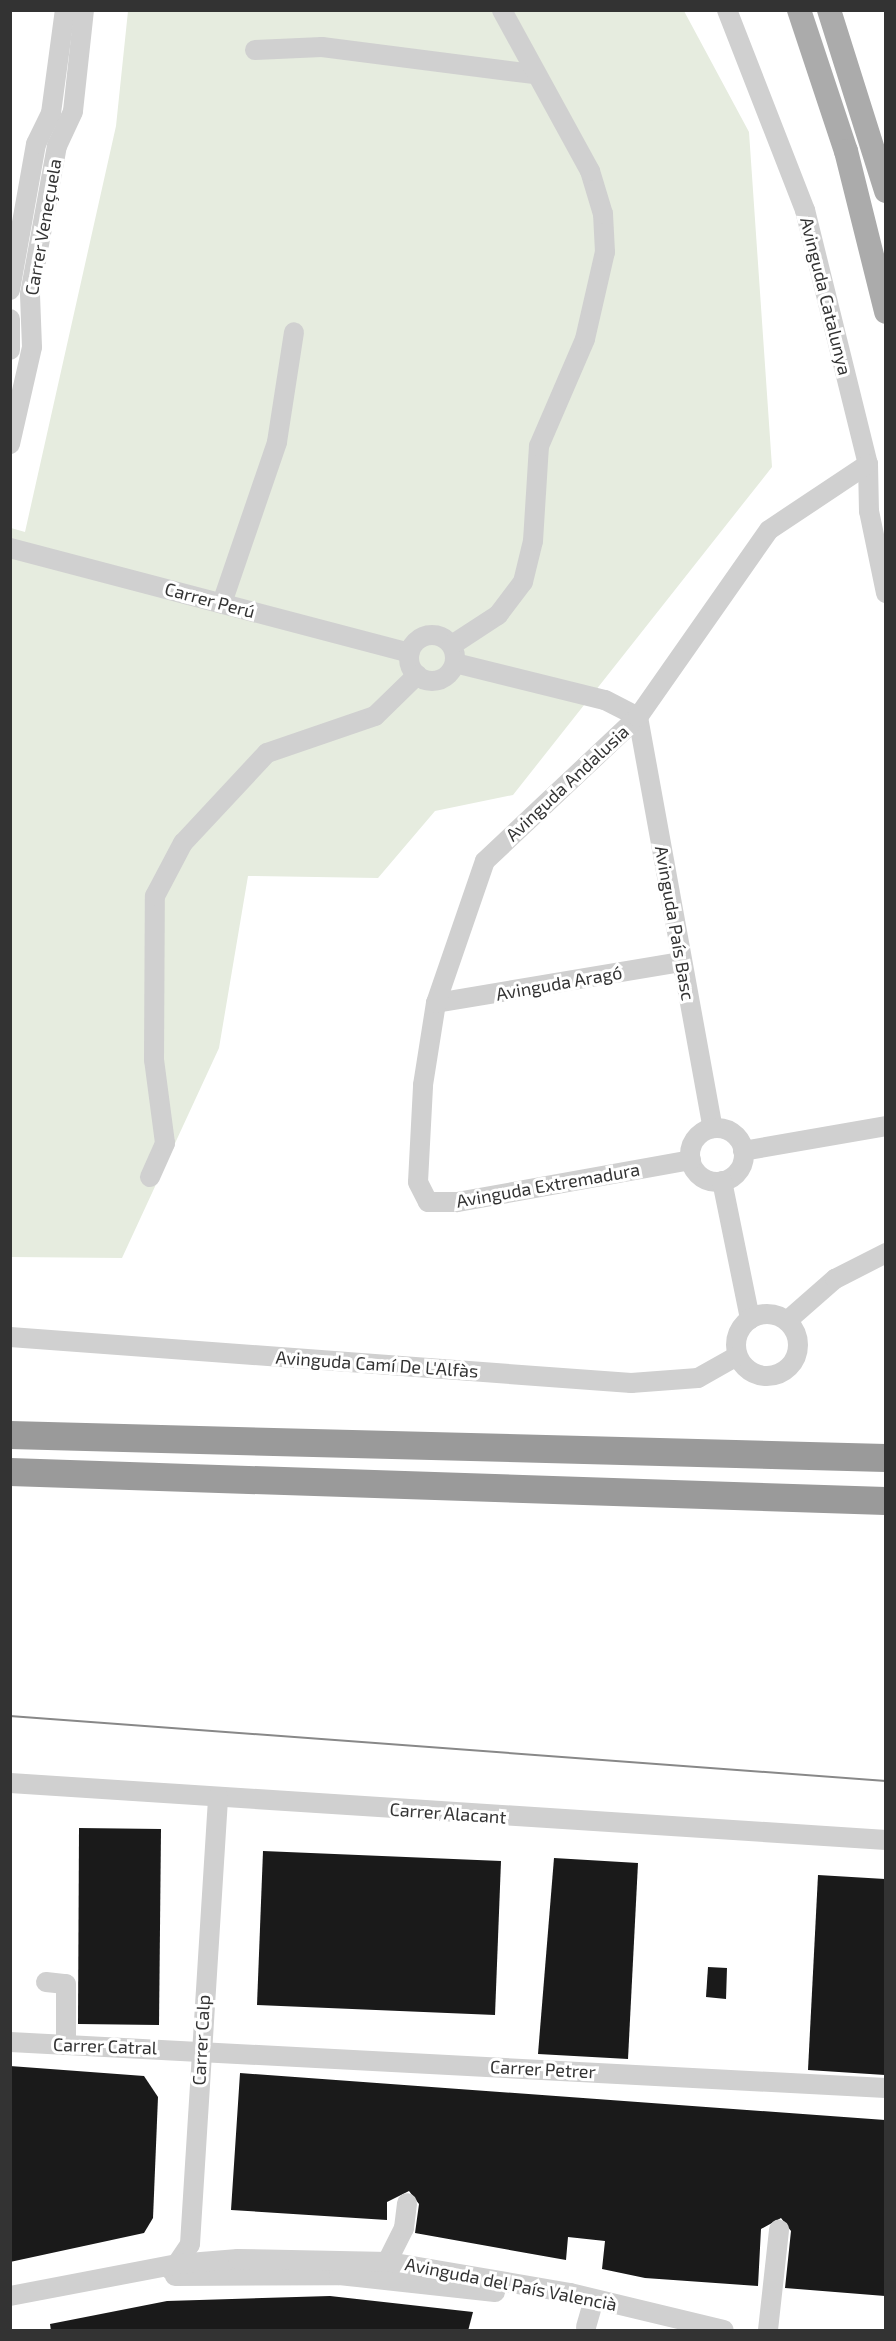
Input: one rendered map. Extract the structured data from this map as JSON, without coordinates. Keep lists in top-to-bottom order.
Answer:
{
  "streets": {
    "street": [
      "Carrer Veneçuela",
      "Avinguda Catalunya",
      "Carrer Perú",
      "Avinguda Andalusia",
      "Avinguda País Basc",
      "Avinguda Aragó",
      "Avinguda Extremadura",
      "Avinguda Camí De L'Alfàs",
      "Carrer Alacant",
      "Carrer Calp",
      "Carrer Catral",
      "Carrer Petrer",
      "Avinguda del País Valencià"
    ]
  },
  "crossings": [
    ["Avinguda Catalunya", "Avinguda Andalusia"],
    ["Avinguda Andalusia", "Avinguda País Basc"],
    ["Avinguda Andalusia", "Avinguda Aragó"],
    ["Avinguda Andalusia", "Avinguda Extremadura"],
    ["Avinguda País Basc", "Avinguda Aragó"],
    ["Avinguda País Basc", "Avinguda Extremadura"],
    ["Carrer Alacant", "Carrer Calp"],
    ["Carrer Calp", "Carrer Catral"],
    ["Carrer Calp", "Carrer Petrer"],
    ["Carrer Calp", "Avinguda del País Valencià"],
    ["Carrer Catral", "Carrer Petrer"]
  ]
}
